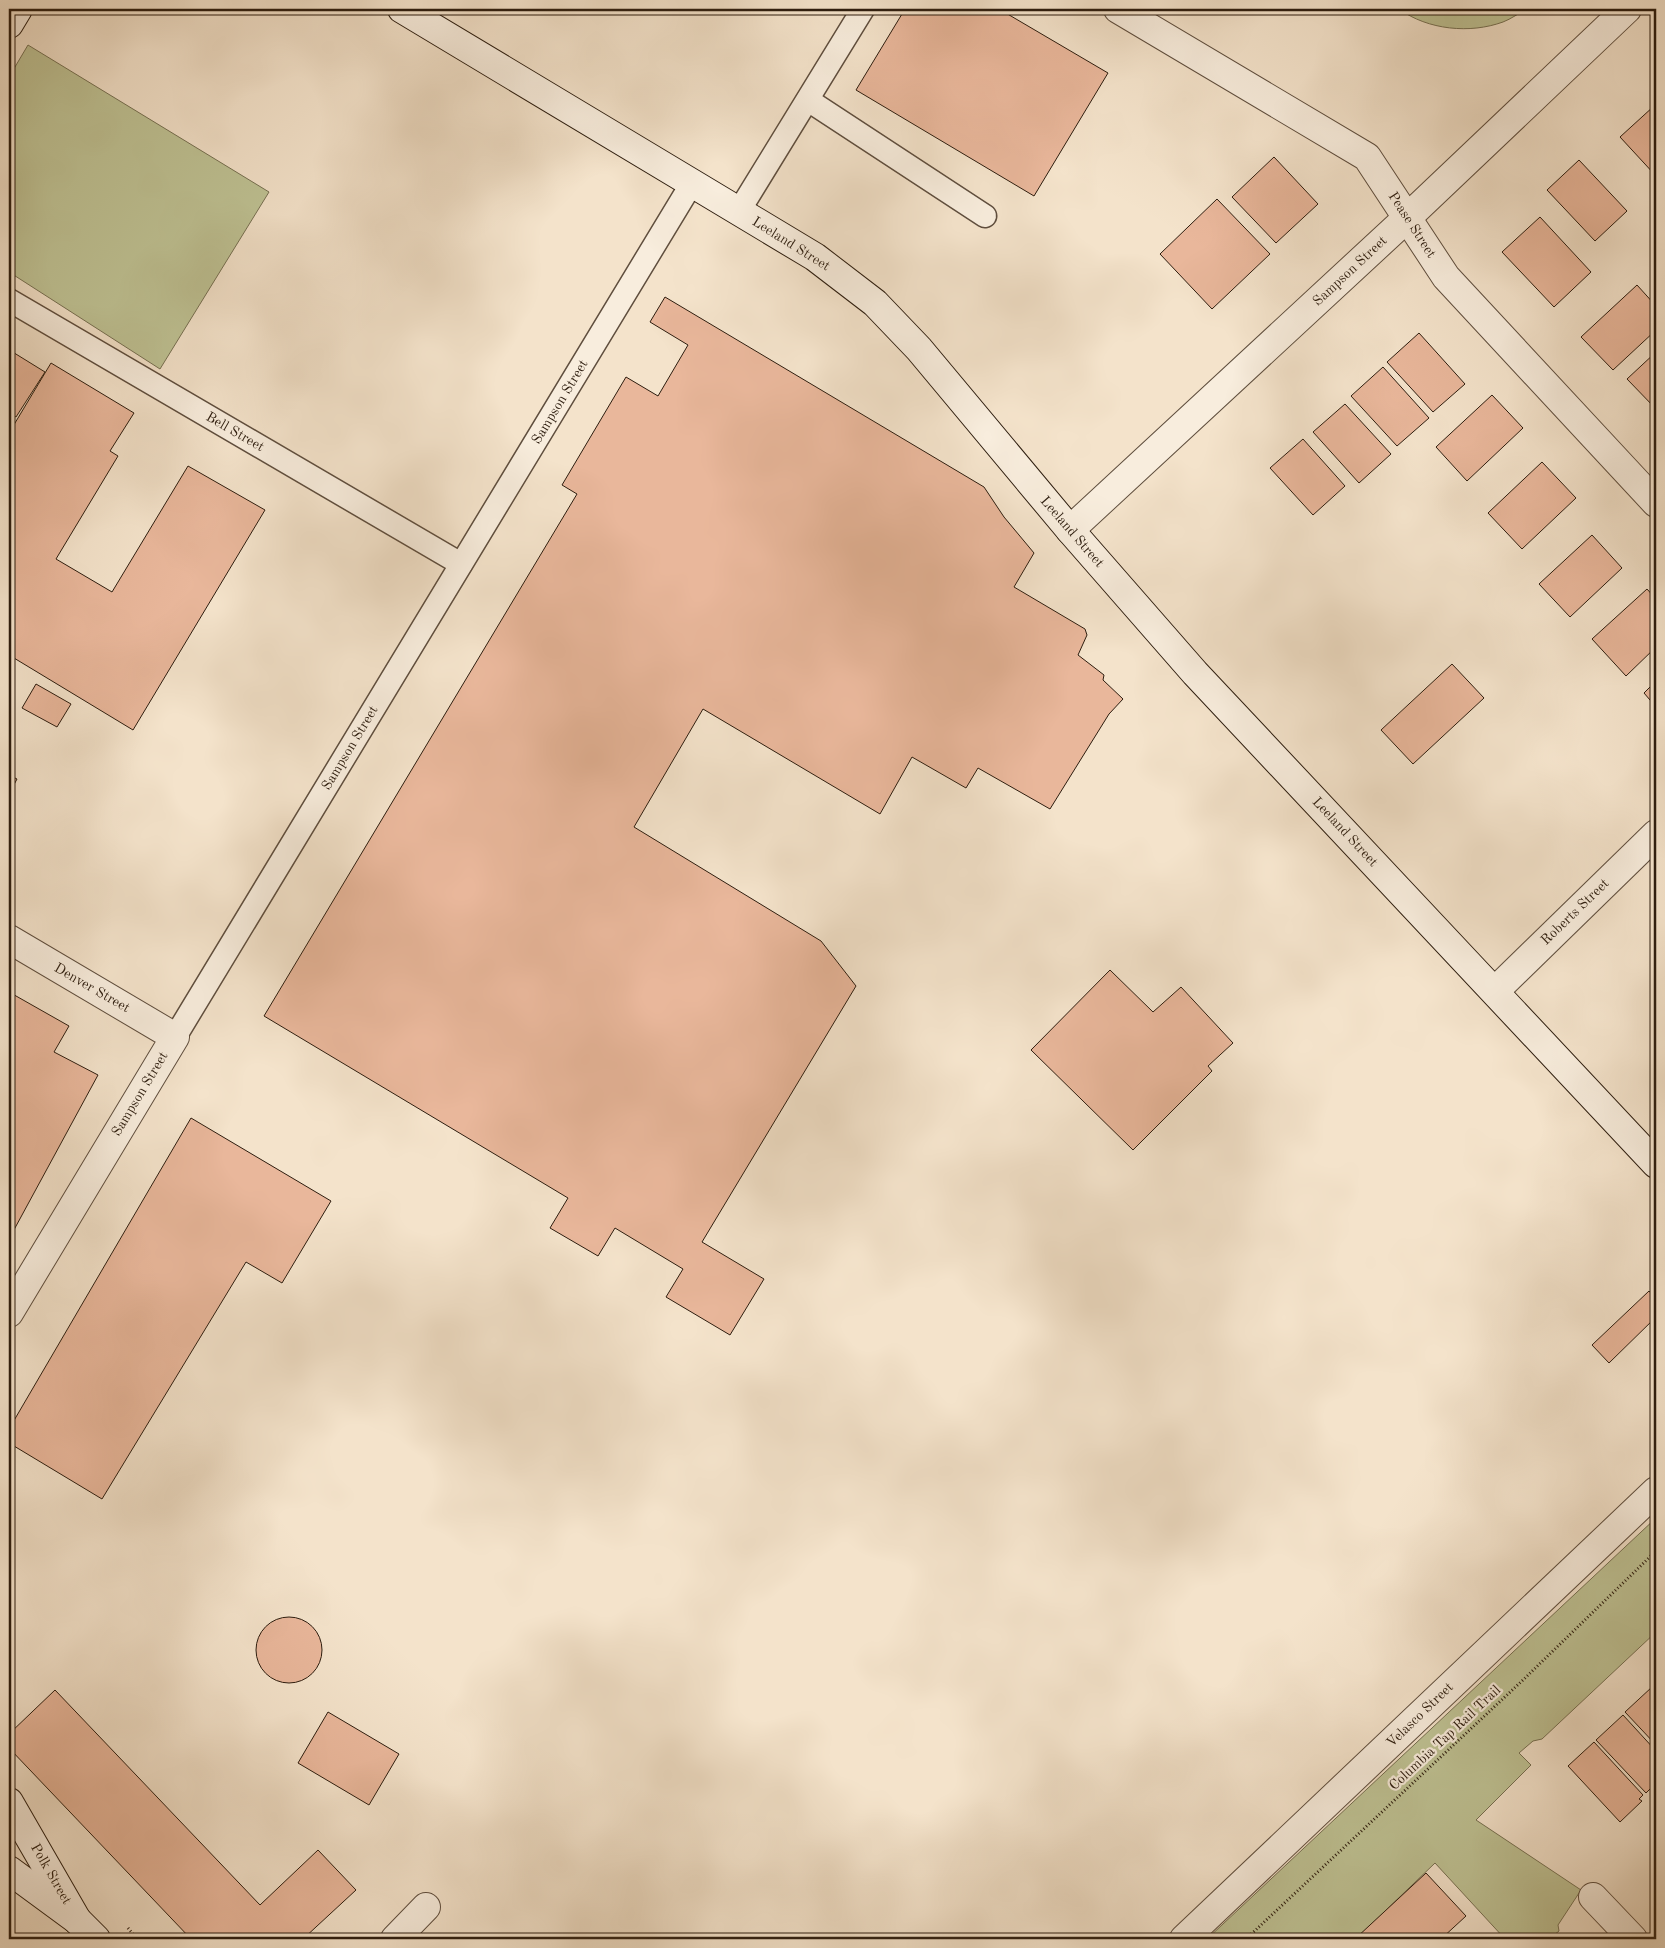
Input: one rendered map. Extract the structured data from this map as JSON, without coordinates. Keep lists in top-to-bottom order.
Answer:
{
  "streets": {
    "street": [
      "Pease Street",
      "Leeland Street",
      "Sampson Street",
      "Roberts Street",
      "Denver Street",
      "Velasco Street",
      "Polk Street"
    ],
    "lane": ["Bell Street"],
    "path": ["Columbia Tap Rail Trail"]
  },
  "crossings": [
    ["Pease Street", "Sampson Street"],
    ["Leeland Street", "Sampson Street"],
    ["Leeland Street", "Roberts Street"],
    ["Sampson Street", "Bell Street"],
    ["Sampson Street", "Denver Street"]
  ]
}
